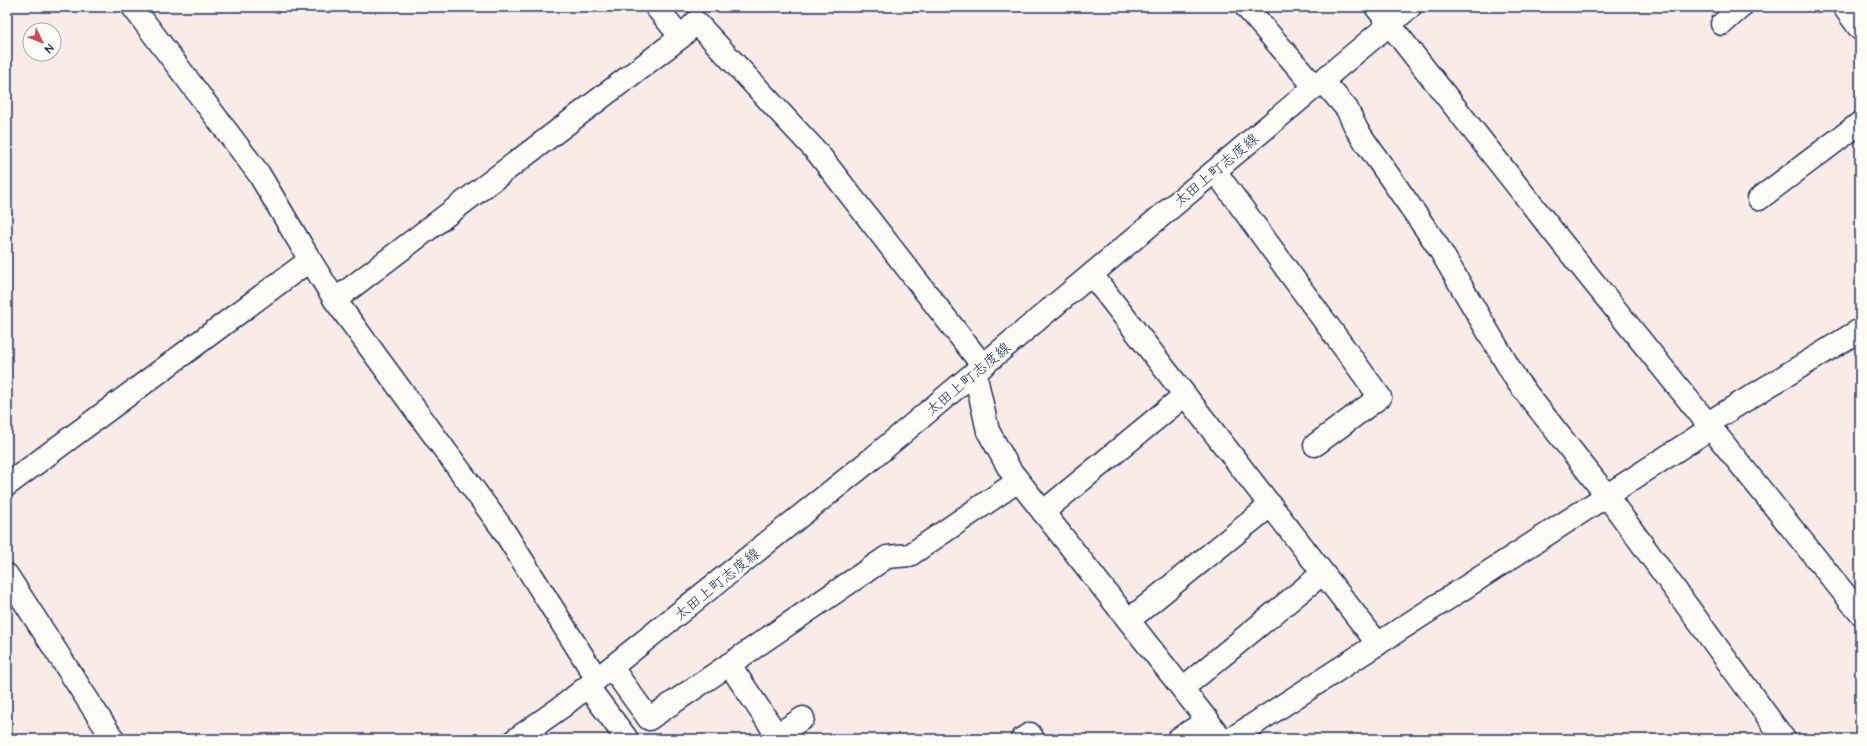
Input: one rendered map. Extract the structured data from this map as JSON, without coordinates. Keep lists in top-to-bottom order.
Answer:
{
  "streets": {
    "street": ["太田上町志度線"]
  },
  "north": "bottom right"
}
